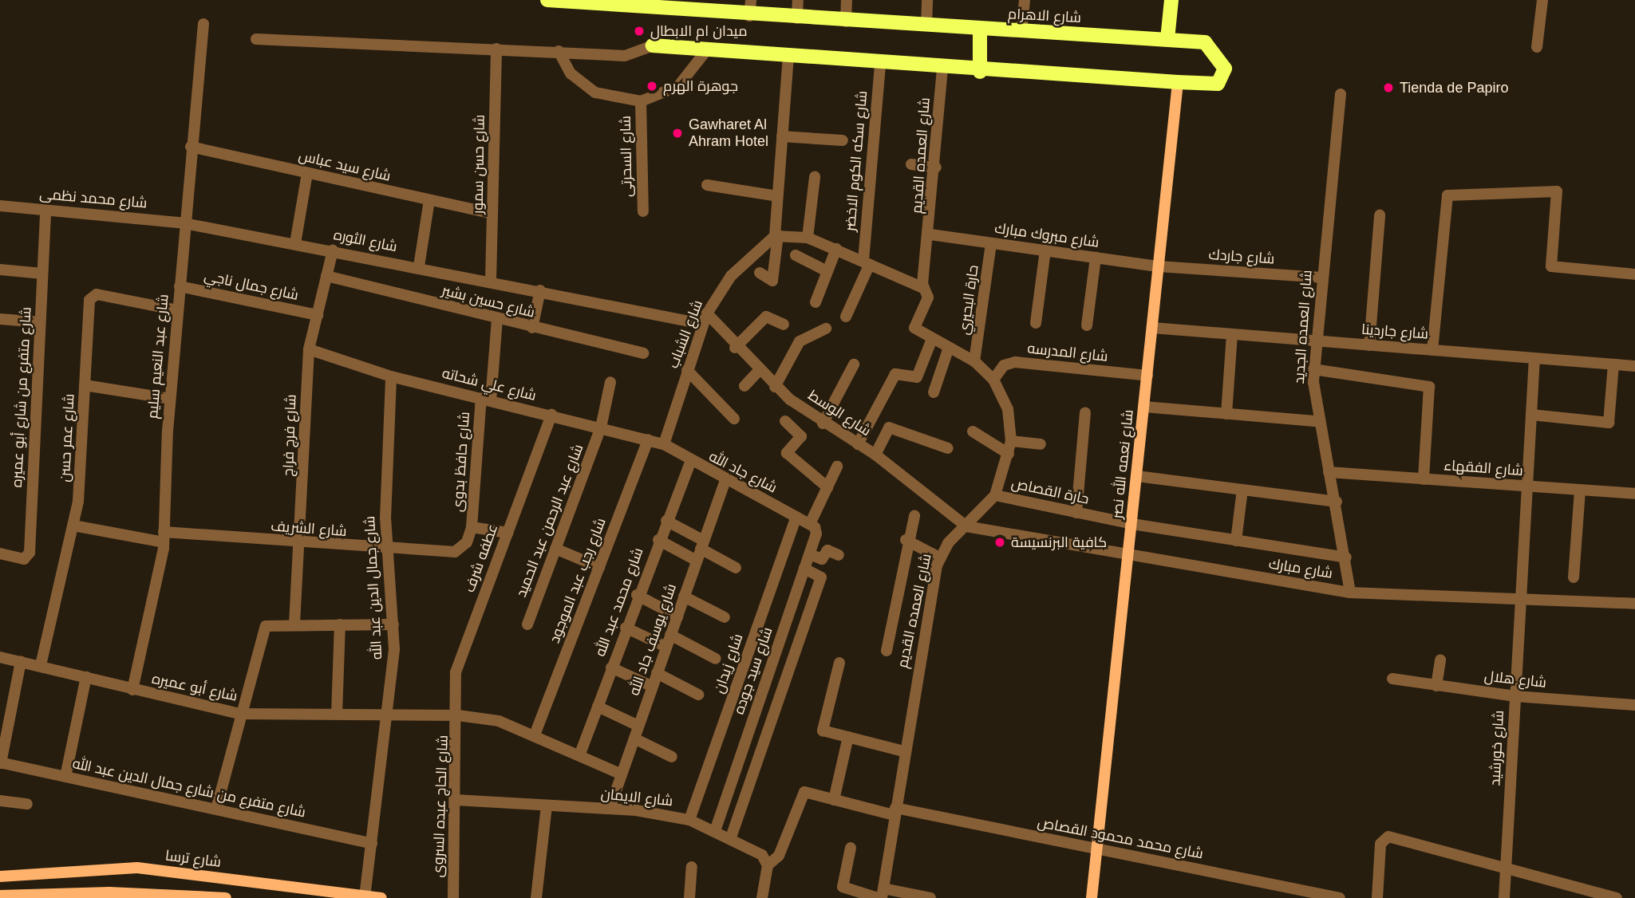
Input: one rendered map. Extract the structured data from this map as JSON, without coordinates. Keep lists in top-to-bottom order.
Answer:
{
  "streets": {
    "main road": ["شارع الاهرام"],
    "street": [
      "شارع العمده القديم",
      "شارع السحرتى",
      "شارع سكه الكوم الاخضر",
      "شارع حسن سمور",
      "شارع سيد عباس",
      "شارع محمد نظمى",
      "شارع مبروك مبارك",
      "شارع الثوره",
      "شارع جاردك",
      "شارع جمال ناجي",
      "حارة البحيري",
      "شارع حسين بشير",
      "شارع العمده الجديد",
      "شارع جاردينا",
      "شارع الشباب",
      "شارع المدرسه",
      "شارع عبد النعيم سليم",
      "شارع علي شحاته",
      "شارع متفرع من شارع أبو عميره",
      "شارع الوسط",
      "شارع فرج فراج",
      "شارع عمر حسن",
      "شارع حافظ بدوى",
      "شارع نعمه الله نصر",
      "شارع الفقهاء",
      "شارع جاد الله",
      "حارة القصاص",
      "شارع عبد الرحمن عبد الحميد",
      "شارع الشريف",
      "عطفه شرف",
      "شارع مبارك",
      "شارع رجب عبد الموجود",
      "شارع جمال الدين عبد الله",
      "شارع محمد عبد الله",
      "شارع يوسف جاد الله",
      "شارع زيدان",
      "شارع سيد جوده",
      "شارع هلال",
      "شارع أبو عميره",
      "شارع خورشيد",
      "شارع متفرع من شارع جمال الدين عبد الله",
      "شارع الايمان",
      "شارع الحاج عبده السروى",
      "شارع محمد محمود القصاص",
      "شارع ترسا"
    ]
  },
  "crossings": [
    ["شارع الاهرام", "شارع نعمه الله نصر"],
    ["شارع العمده القديم", "شارع مبروك مبارك"],
    ["شارع العمده القديم", "حارة البحيري"],
    ["شارع العمده القديم", "شارع المدرسه"],
    ["شارع العمده القديم", "شارع الوسط"],
    ["شارع العمده القديم", "حارة القصاص"],
    ["شارع العمده القديم", "شارع مبارك"],
    ["شارع العمده القديم", "شارع محمد محمود القصاص"],
    ["شارع حسن سمور", "شارع سيد عباس"],
    ["شارع حسن سمور", "شارع الثوره"],
    ["شارع سيد عباس", "شارع عبد النعيم سليم"],
    ["شارع محمد نظمى", "شارع الثوره"],
    ["شارع محمد نظمى", "شارع عبد النعيم سليم"],
    ["شارع محمد نظمى", "شارع متفرع من شارع أبو عميره"],
    ["شارع مبروك مبارك", "شارع جاردك"],
    ["شارع مبروك مبارك", "حارة البحيري"],
    ["شارع مبروك مبارك", "شارع نعمه الله نصر"],
    ["شارع الثوره", "شارع الشباب"],
    ["شارع الثوره", "شارع عبد النعيم سليم"],
    ["شارع الثوره", "شارع الوسط"],
    ["شارع الثوره", "شارع فرج فراج"],
    ["شارع جاردك", "شارع العمده الجديد"],
    ["شارع جاردك", "شارع نعمه الله نصر"],
    ["شارع جمال ناجي", "شارع عبد النعيم سليم"],
    ["شارع جمال ناجي", "شارع فرج فراج"],
    ["شارع حسين بشير", "شارع فرج فراج"],
    ["شارع حسين بشير", "شارع حافظ بدوى"],
    ["شارع العمده الجديد", "شارع جاردينا"],
    ["شارع العمده الجديد", "شارع الفقهاء"],
    ["شارع العمده الجديد", "حارة القصاص"],
    ["شارع العمده الجديد", "شارع مبارك"],
    ["شارع جاردينا", "شارع نعمه الله نصر"],
    ["شارع جاردينا", "شارع خورشيد"],
    ["شارع الشباب", "شارع علي شحاته"],
    ["شارع الشباب", "شارع الوسط"],
    ["شارع الشباب", "شارع جاد الله"],
    ["شارع المدرسه", "شارع نعمه الله نصر"],
    ["شارع عبد النعيم سليم", "شارع عمر حسن"],
    ["شارع عبد النعيم سليم", "شارع الشريف"],
    ["شارع عبد النعيم سليم", "شارع أبو عميره"],
    ["شارع علي شحاته", "شارع فرج فراج"],
    ["شارع علي شحاته", "شارع حافظ بدوى"],
    ["شارع علي شحاته", "شارع جاد الله"],
    ["شارع علي شحاته", "شارع عبد الرحمن عبد الحميد"],
    ["شارع علي شحاته", "عطفه شرف"],
    ["شارع علي شحاته", "شارع رجب عبد الموجود"],
    ["شارع علي شحاته", "شارع جمال الدين عبد الله"],
    ["شارع الوسط", "شارع مبارك"],
    ["شارع فرج فراج", "شارع الشريف"],
    ["شارع عمر حسن", "شارع أبو عميره"],
    ["شارع حافظ بدوى", "شارع الشريف"],
    ["شارع نعمه الله نصر", "حارة القصاص"],
    ["شارع نعمه الله نصر", "شارع مبارك"],
    ["شارع نعمه الله نصر", "شارع محمد محمود القصاص"],
    ["شارع الفقهاء", "شارع خورشيد"],
    ["شارع جاد الله", "شارع محمد عبد الله"],
    ["شارع جاد الله", "شارع يوسف جاد الله"],
    ["شارع جاد الله", "شارع زيدان"],
    ["شارع جاد الله", "شارع سيد جوده"],
    ["شارع الشريف", "شارع جمال الدين عبد الله"],
    ["عطفه شرف", "شارع أبو عميره"],
    ["عطفه شرف", "شارع الحاج عبده السروى"],
    ["شارع مبارك", "شارع خورشيد"],
    ["شارع رجب عبد الموجود", "شارع أبو عميره"],
    ["شارع جمال الدين عبد الله", "شارع أبو عميره"],
    ["شارع جمال الدين عبد الله", "شارع متفرع من شارع جمال الدين عبد الله"],
    ["شارع جمال الدين عبد الله", "شارع ترسا"],
    ["شارع محمد عبد الله", "شارع أبو عميره"],
    ["شارع يوسف جاد الله", "شارع أبو عميره"],
    ["شارع يوسف جاد الله", "شارع الايمان"],
    ["شارع زيدان", "شارع الايمان"],
    ["شارع سيد جوده", "شارع الايمان"],
    ["شارع هلال", "شارع خورشيد"],
    ["شارع أبو عميره", "شارع الحاج عبده السروى"],
    ["شارع الايمان", "شارع الحاج عبده السروى"],
    ["شارع الايمان", "شارع محمد محمود القصاص"]
  ],
  "places": [
    "ميدان ام الابطال",
    "جوهرة الهرم",
    "Tienda de Papiro",
    "Gawharet Al Ahram Hotel",
    "كافية البرنسيسة"
  ]
}
